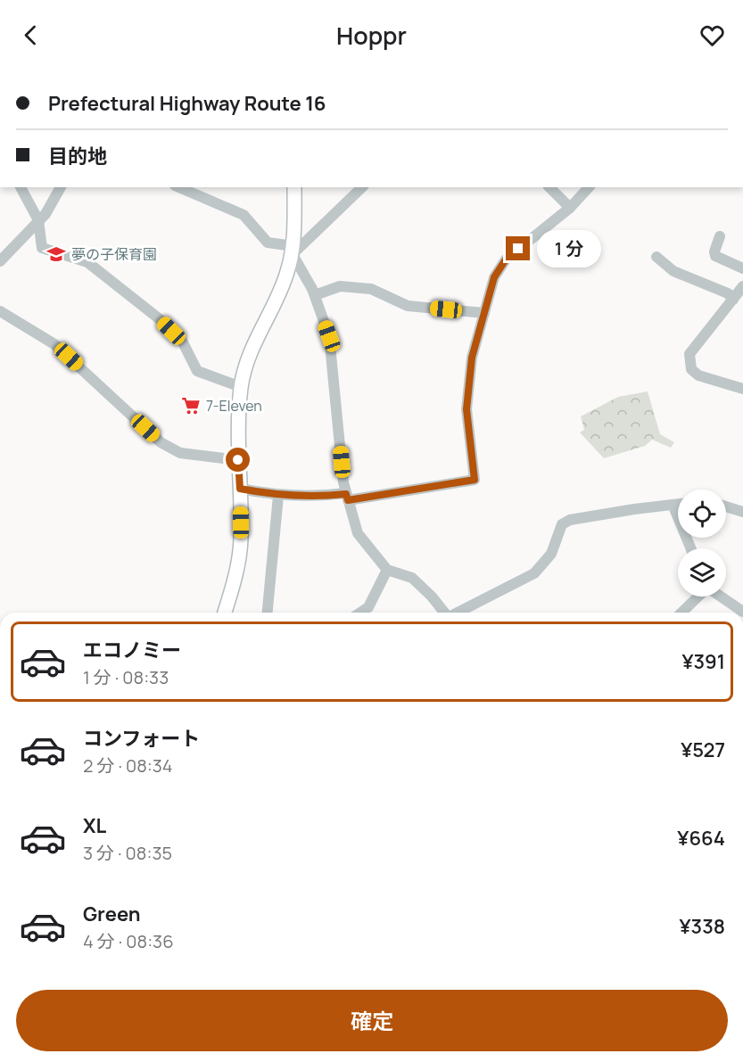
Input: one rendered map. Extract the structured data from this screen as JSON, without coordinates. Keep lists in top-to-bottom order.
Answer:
{
  "places": {
    "school or university": ["夢の子保育園"],
    "supermarket": ["7-Eleven"]
  },
  "page": {
    "header": "Hoppr",
    "banner": ["Prefectural Highway Route 16", "目的地"],
    "bubble": "1 分",
    "list": [
      {
        "name": "エコノミー",
        "note": "1 分 · 08:33",
        "value": "¥391"
      },
      {
        "name": "コンフォート",
        "note": "2 分 · 08:34",
        "value": "¥527"
      },
      {
        "name": "XL",
        "note": "3 分 · 08:35",
        "value": "¥664"
      },
      {
        "name": "Green",
        "note": "4 分 · 08:36",
        "value": "¥338"
      }
    ],
    "buttons": "確定"
  }
}
